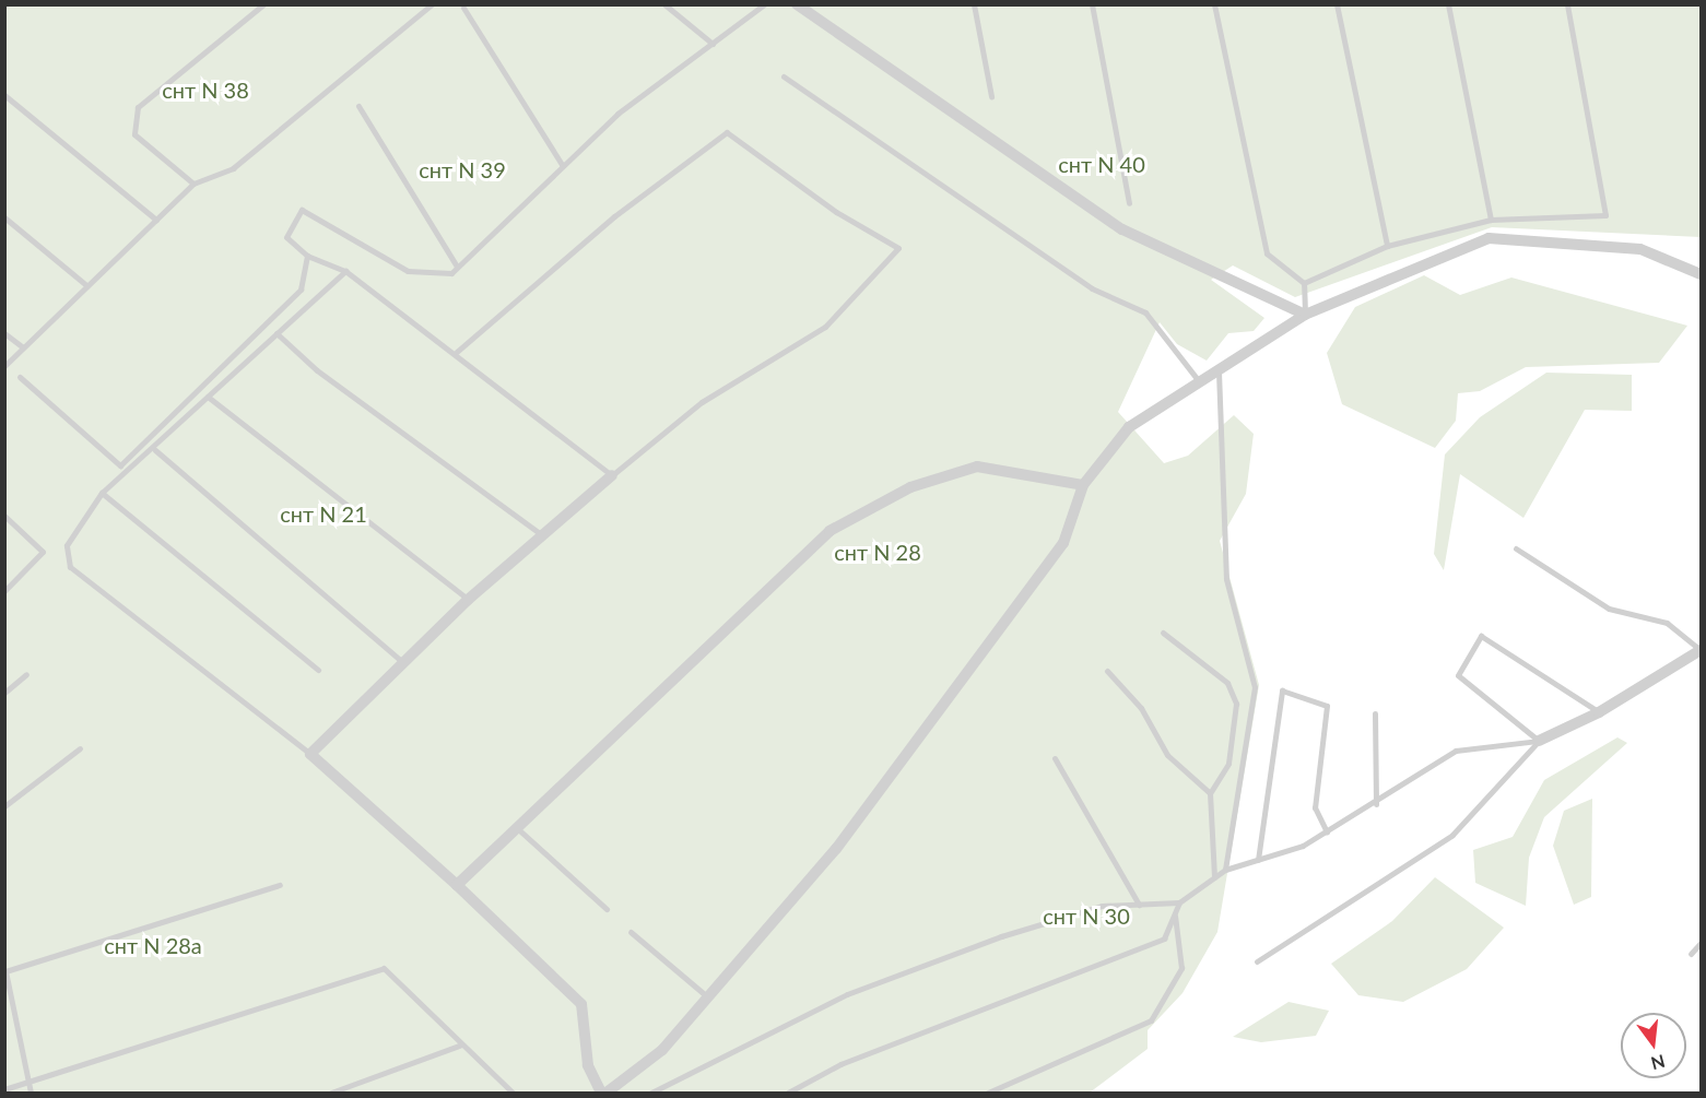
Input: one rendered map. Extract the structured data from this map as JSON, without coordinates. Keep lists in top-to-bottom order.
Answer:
{
  "parks": [
    "снт N 38",
    "снт N 40",
    "снт N 39",
    "снт N 21",
    "снт N 28",
    "снт N 30",
    "снт N 28а"
  ],
  "north": "bottom"
}
